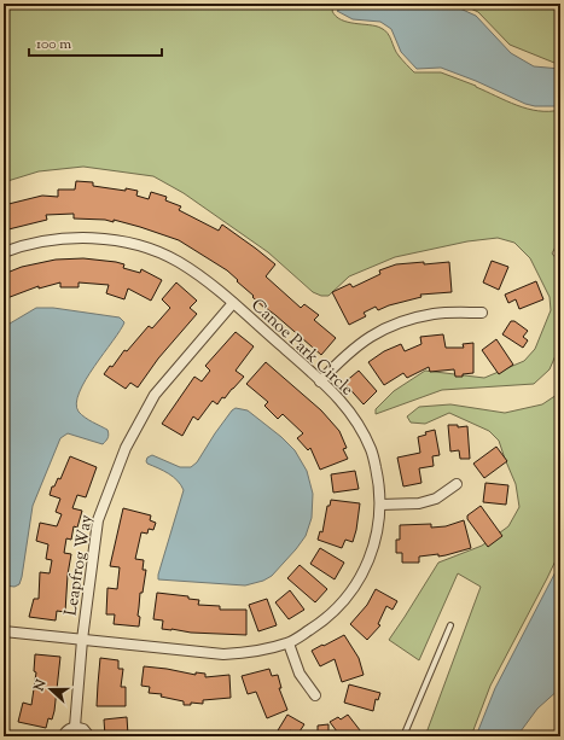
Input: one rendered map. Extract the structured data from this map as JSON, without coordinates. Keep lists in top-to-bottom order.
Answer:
{
  "streets": {
    "street": ["Canoe Park Circle", "Leapfrog Way"]
  },
  "crossings": [
    ["Canoe Park Circle", "Leapfrog Way"]
  ],
  "scale_bar": "100 m",
  "north": "left"
}
